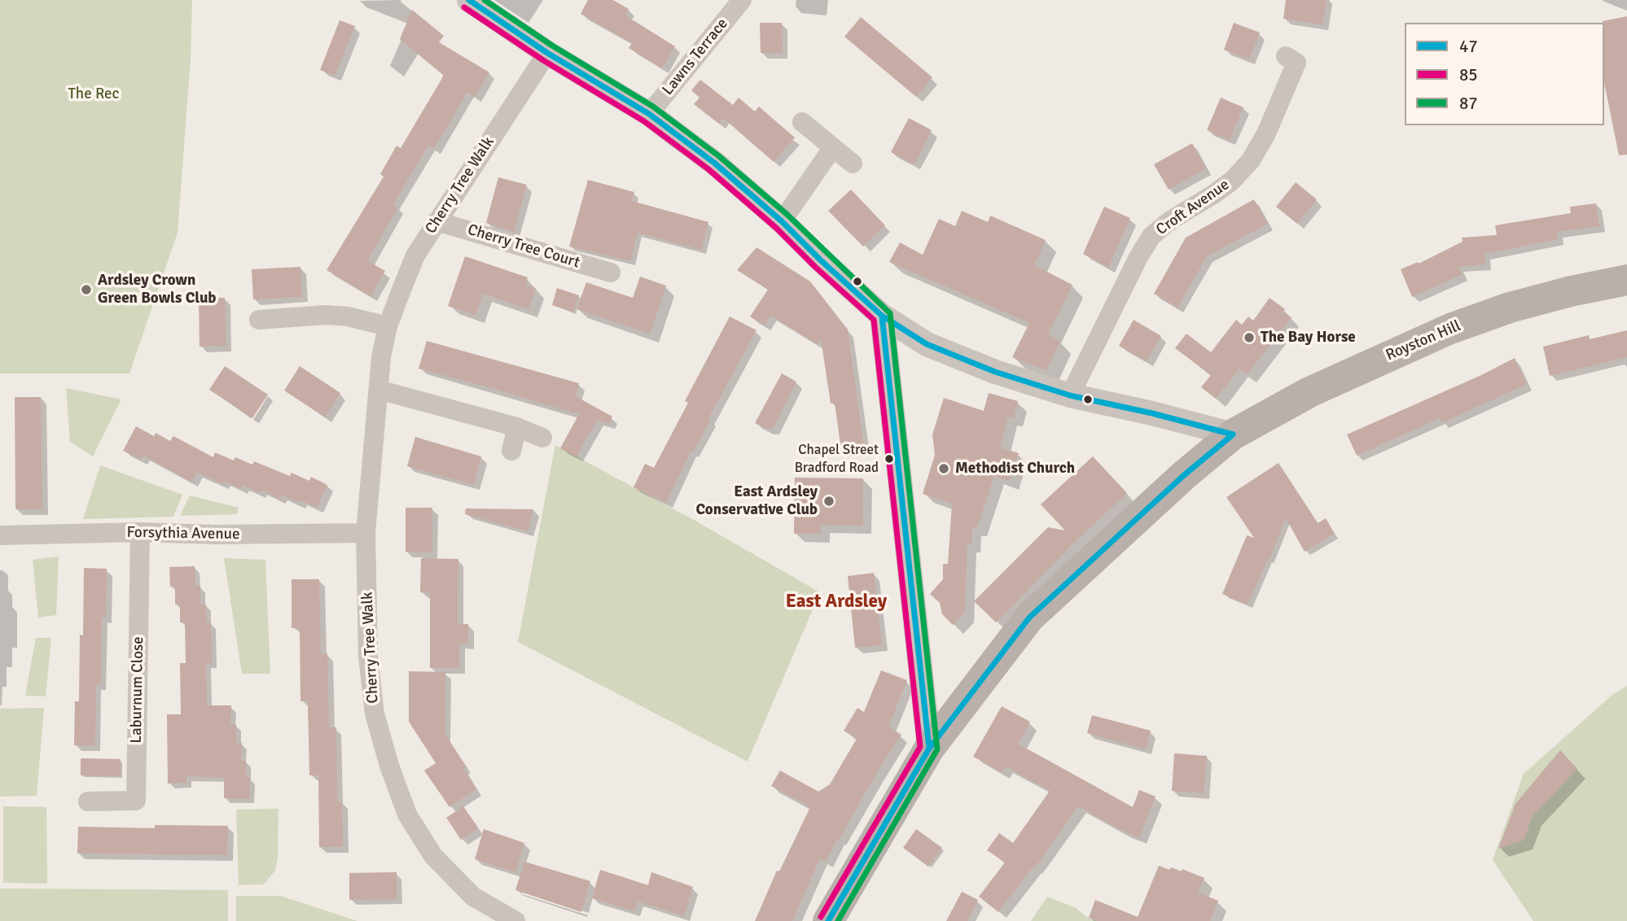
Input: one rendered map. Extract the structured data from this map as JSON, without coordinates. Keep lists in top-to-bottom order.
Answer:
{
  "streets": {
    "main road": ["Royston Hill"],
    "street": [
      "Lawns Terrace",
      "Cherry Tree Walk",
      "Croft Avenue",
      "Cherry Tree Court",
      "Forsythia Avenue",
      "Laburnum Close"
    ]
  },
  "crossings": [
    ["Cherry Tree Walk", "Cherry Tree Court"],
    ["Cherry Tree Walk", "Forsythia Avenue"],
    ["Forsythia Avenue", "Laburnum Close"]
  ],
  "districts": ["East Ardsley"],
  "parks": ["The Rec"],
  "places": [
    "Ardsley Crown Green Bowls Club",
    "The Bay Horse",
    "Chapel Street Bradford Road",
    "Methodist Church",
    "East Ardsley Conservative Club"
  ],
  "lines": ["transit line 47", "transit line 87", "transit line 85"],
  "legend": ["47", "85", "87"]
}
